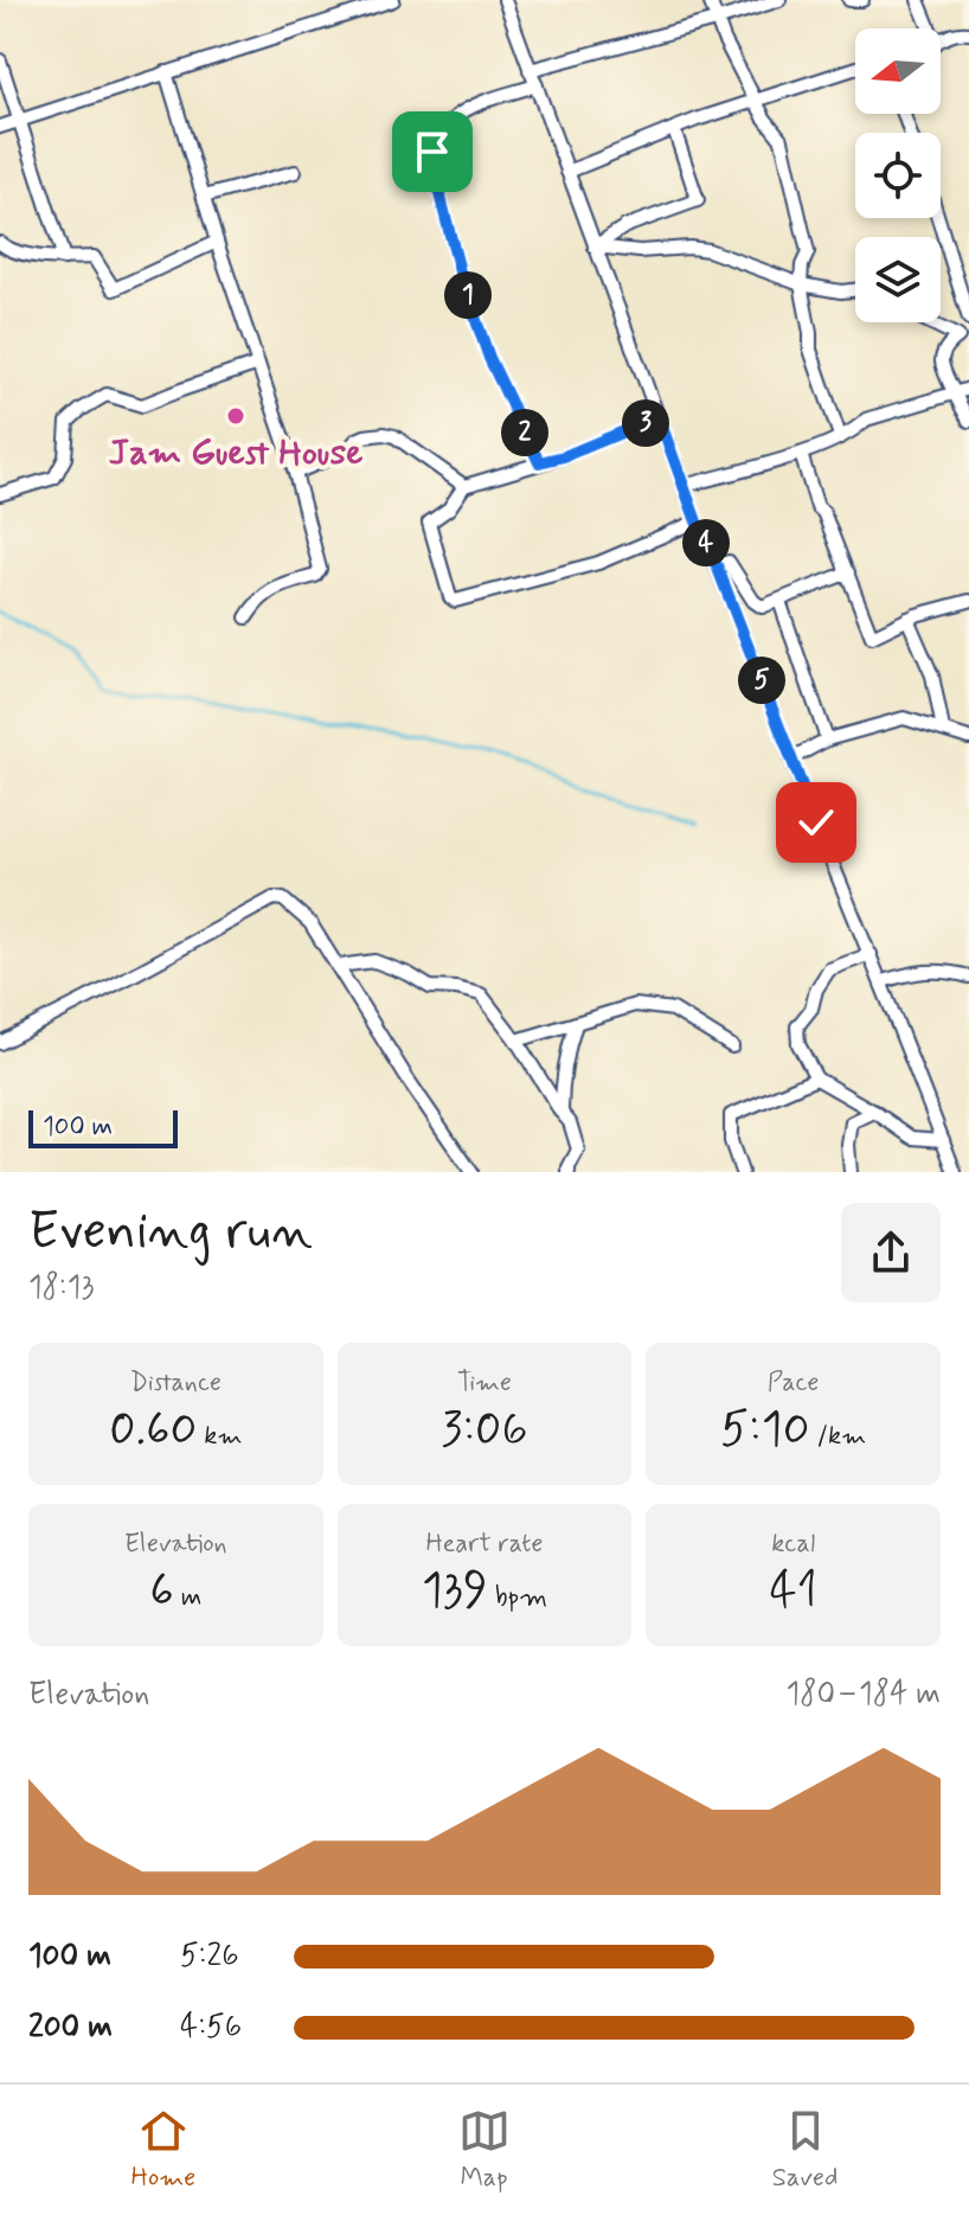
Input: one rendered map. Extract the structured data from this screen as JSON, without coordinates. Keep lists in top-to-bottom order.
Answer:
{
  "places": ["Jam Guest House"],
  "scale_bar": "100 m",
  "north": "left",
  "page": {
    "pins": [
      "1",
      "3",
      "2",
      "4",
      "5"
    ],
    "scale": "100 m",
    "heading": ["Evening run", "18:13"],
    "stats": [
      ["Distance", "0.60 km"],
      ["Time", "3:06"],
      ["Pace", "5:10 /km"],
      ["Elevation", "6 m"],
      ["Heart rate", "139 bpm"],
      ["kcal", "41"]
    ],
    "chart": ["Elevation", "180–184 m"],
    "list": [
      {
        "name": "100 m",
        "note": "5:26"
      },
      {
        "name": "200 m",
        "note": "4:56"
      }
    ],
    "tabs": ["Home", "Map", "Saved"]
  }
}
